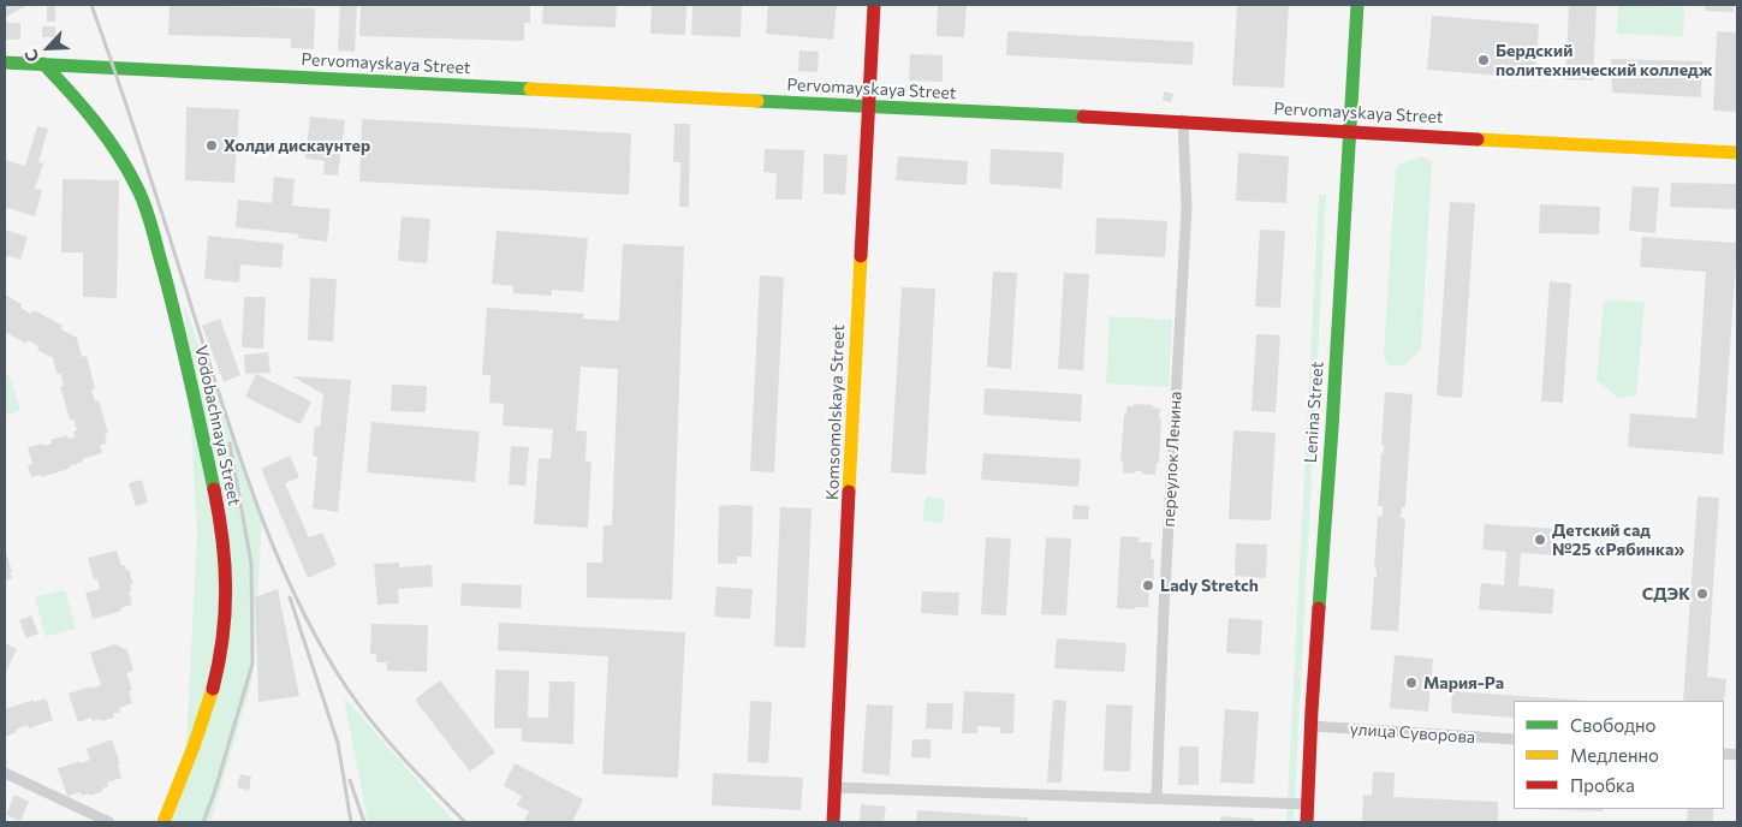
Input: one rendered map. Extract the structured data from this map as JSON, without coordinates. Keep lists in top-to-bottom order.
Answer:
{
  "streets": {
    "main road": [
      "Pervomayskaya Street",
      "Komsomolskaya Street",
      "Lenina Street",
      "Vodobachnaya Street"
    ],
    "street": ["переулок Ленина", "улица Суворова"]
  },
  "crossings": [
    ["Pervomayskaya Street", "Komsomolskaya Street"],
    ["Pervomayskaya Street", "Lenina Street"],
    ["Pervomayskaya Street", "Vodobachnaya Street"],
    ["Pervomayskaya Street", "переулок Ленина"],
    ["Lenina Street", "улица Суворова"]
  ],
  "places": [
    "Бердский политехнический колледж",
    "Холди дискаунтер",
    "Детский сад №25 «Рябинка»",
    "Lady Stretch",
    "СДЭК",
    "Мария-Ра"
  ],
  "legend": ["Свободно", "Медленно", "Пробка"],
  "north": "bottom left"
}
